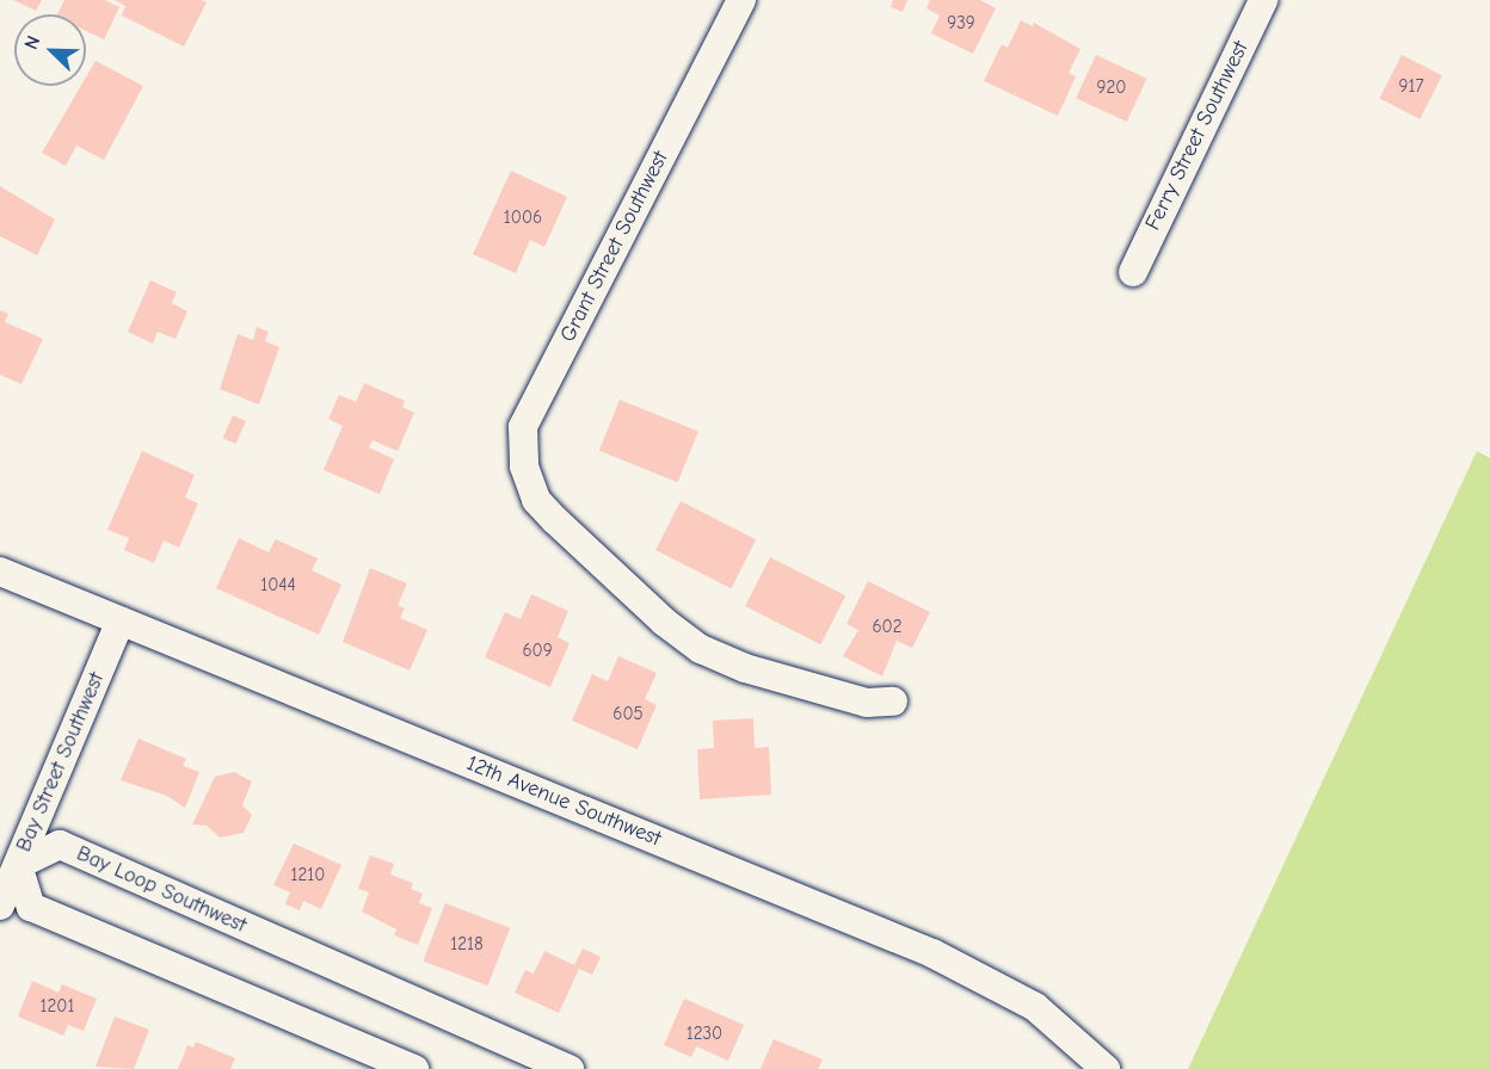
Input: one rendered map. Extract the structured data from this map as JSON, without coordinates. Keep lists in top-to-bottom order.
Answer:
{
  "streets": {
    "street": [
      "Ferry Street Southwest",
      "Grant Street Southwest",
      "Bay Street Southwest",
      "12th Avenue Southwest",
      "Bay Loop Southwest"
    ]
  },
  "crossings": [
    ["Bay Street Southwest", "12th Avenue Southwest"],
    ["Bay Street Southwest", "Bay Loop Southwest"]
  ],
  "house_numbers": [
    "939",
    "917",
    "920",
    "1006",
    "1044",
    "602",
    "609",
    "605",
    "1210",
    "1218",
    "1201",
    "1230"
  ],
  "north": "top left"
}
